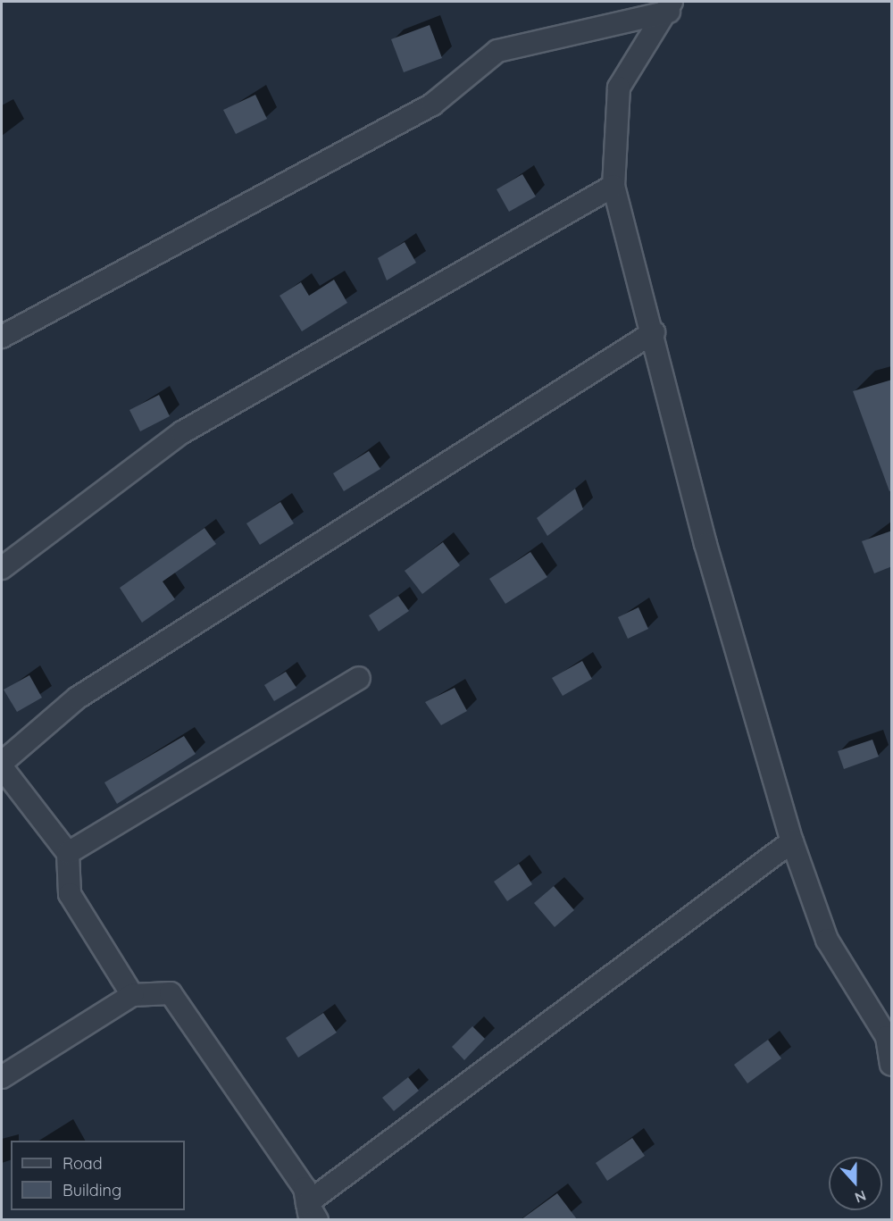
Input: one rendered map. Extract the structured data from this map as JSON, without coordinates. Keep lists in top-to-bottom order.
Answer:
{
  "legend": ["Road", "Building"],
  "north": "bottom"
}
